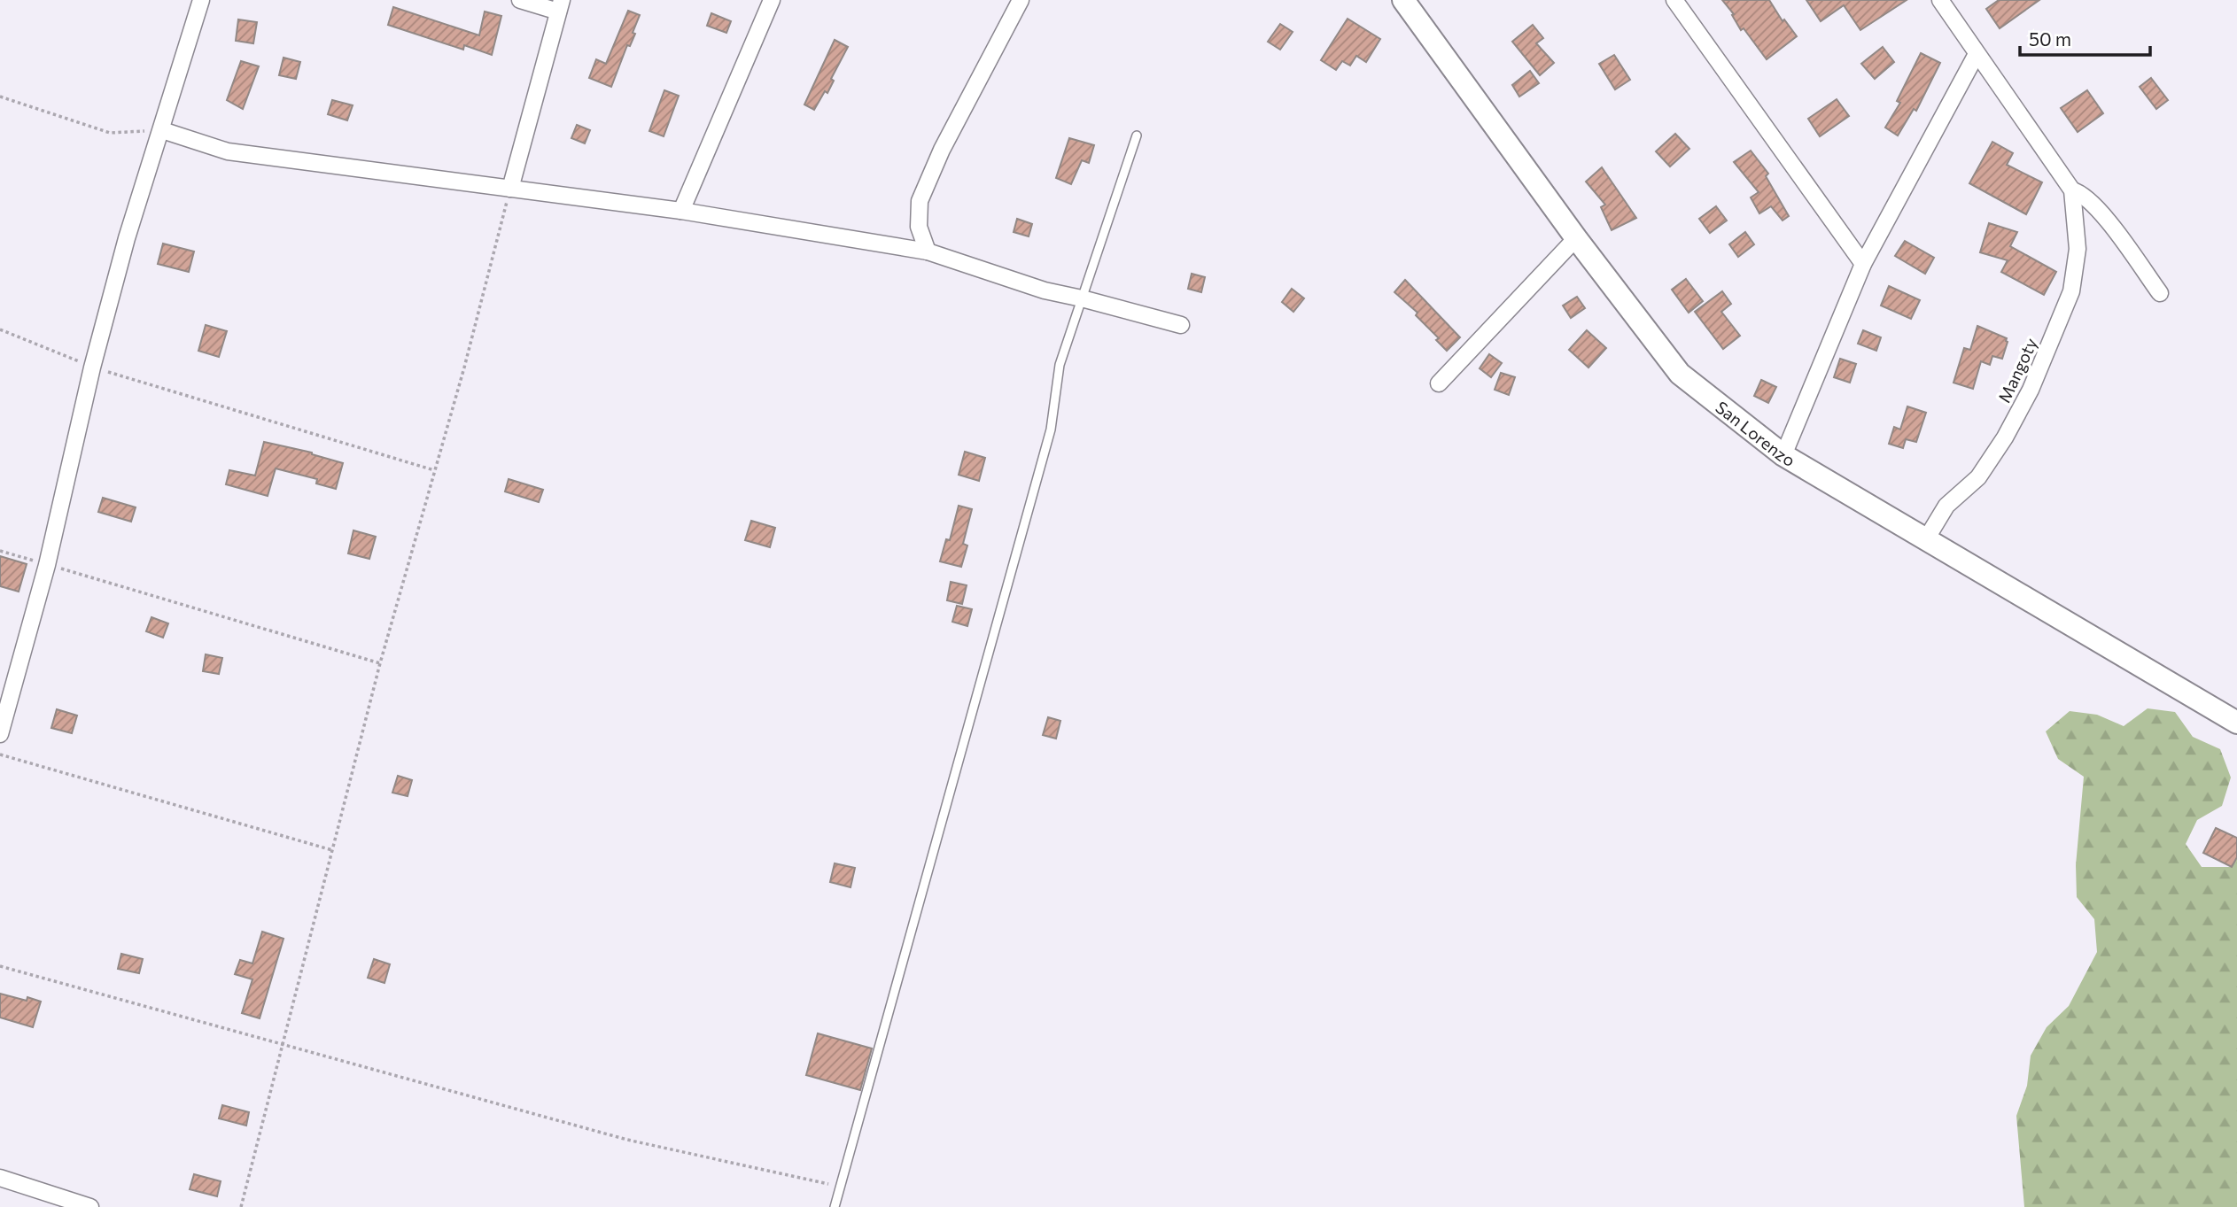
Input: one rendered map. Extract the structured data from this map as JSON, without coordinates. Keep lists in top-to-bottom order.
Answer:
{
  "streets": {
    "street": ["Mangoty", "San Lorenzo"]
  },
  "crossings": [
    ["Mangoty", "San Lorenzo"]
  ],
  "scale_bar": "50 m"
}
